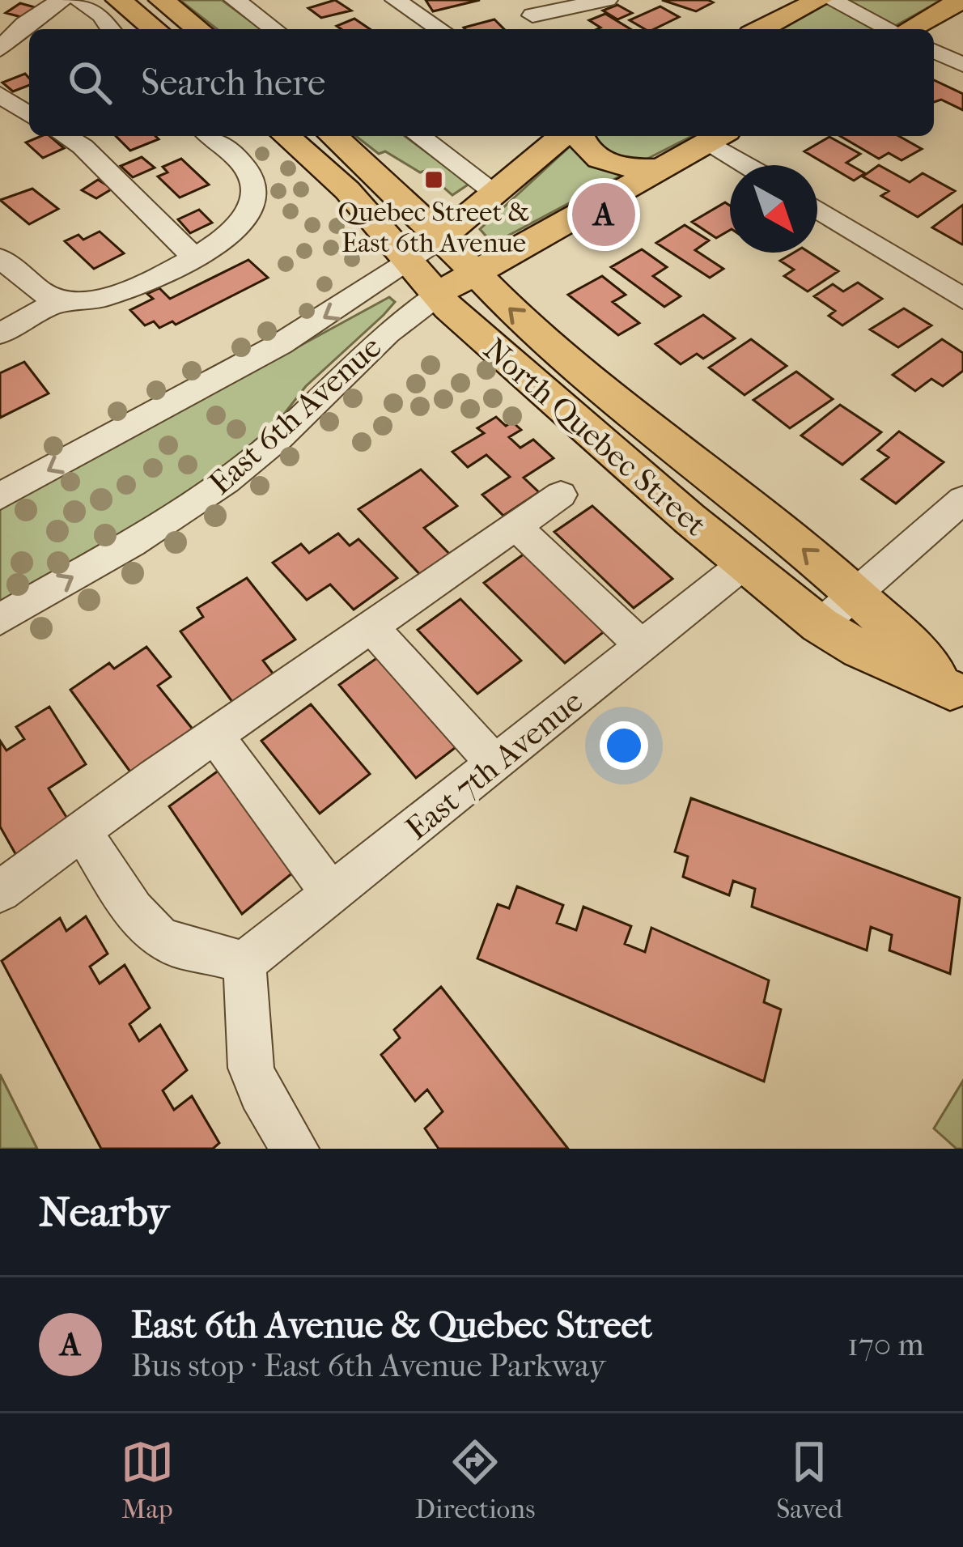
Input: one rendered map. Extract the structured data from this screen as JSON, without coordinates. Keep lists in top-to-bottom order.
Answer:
{
  "streets": {
    "main road": ["North Quebec Street"],
    "street": ["East 6th Avenue", "East 7th Avenue"]
  },
  "crossings": [
    ["East 6th Avenue", "North Quebec Street"],
    ["North Quebec Street", "East 7th Avenue"]
  ],
  "places": {
    "transit": ["Quebec Street & East 6th Avenue"]
  },
  "north": "bottom right",
  "page": {
    "search": "Search here",
    "pins": "A",
    "heading": "Nearby",
    "list": [
      {
        "mark": "A",
        "name": "East 6th Avenue & Quebec Street",
        "note": "Bus stop · East 6th Avenue Parkway",
        "value": "170 m"
      }
    ],
    "nav": ["Map", "Directions", "Saved"]
  }
}
